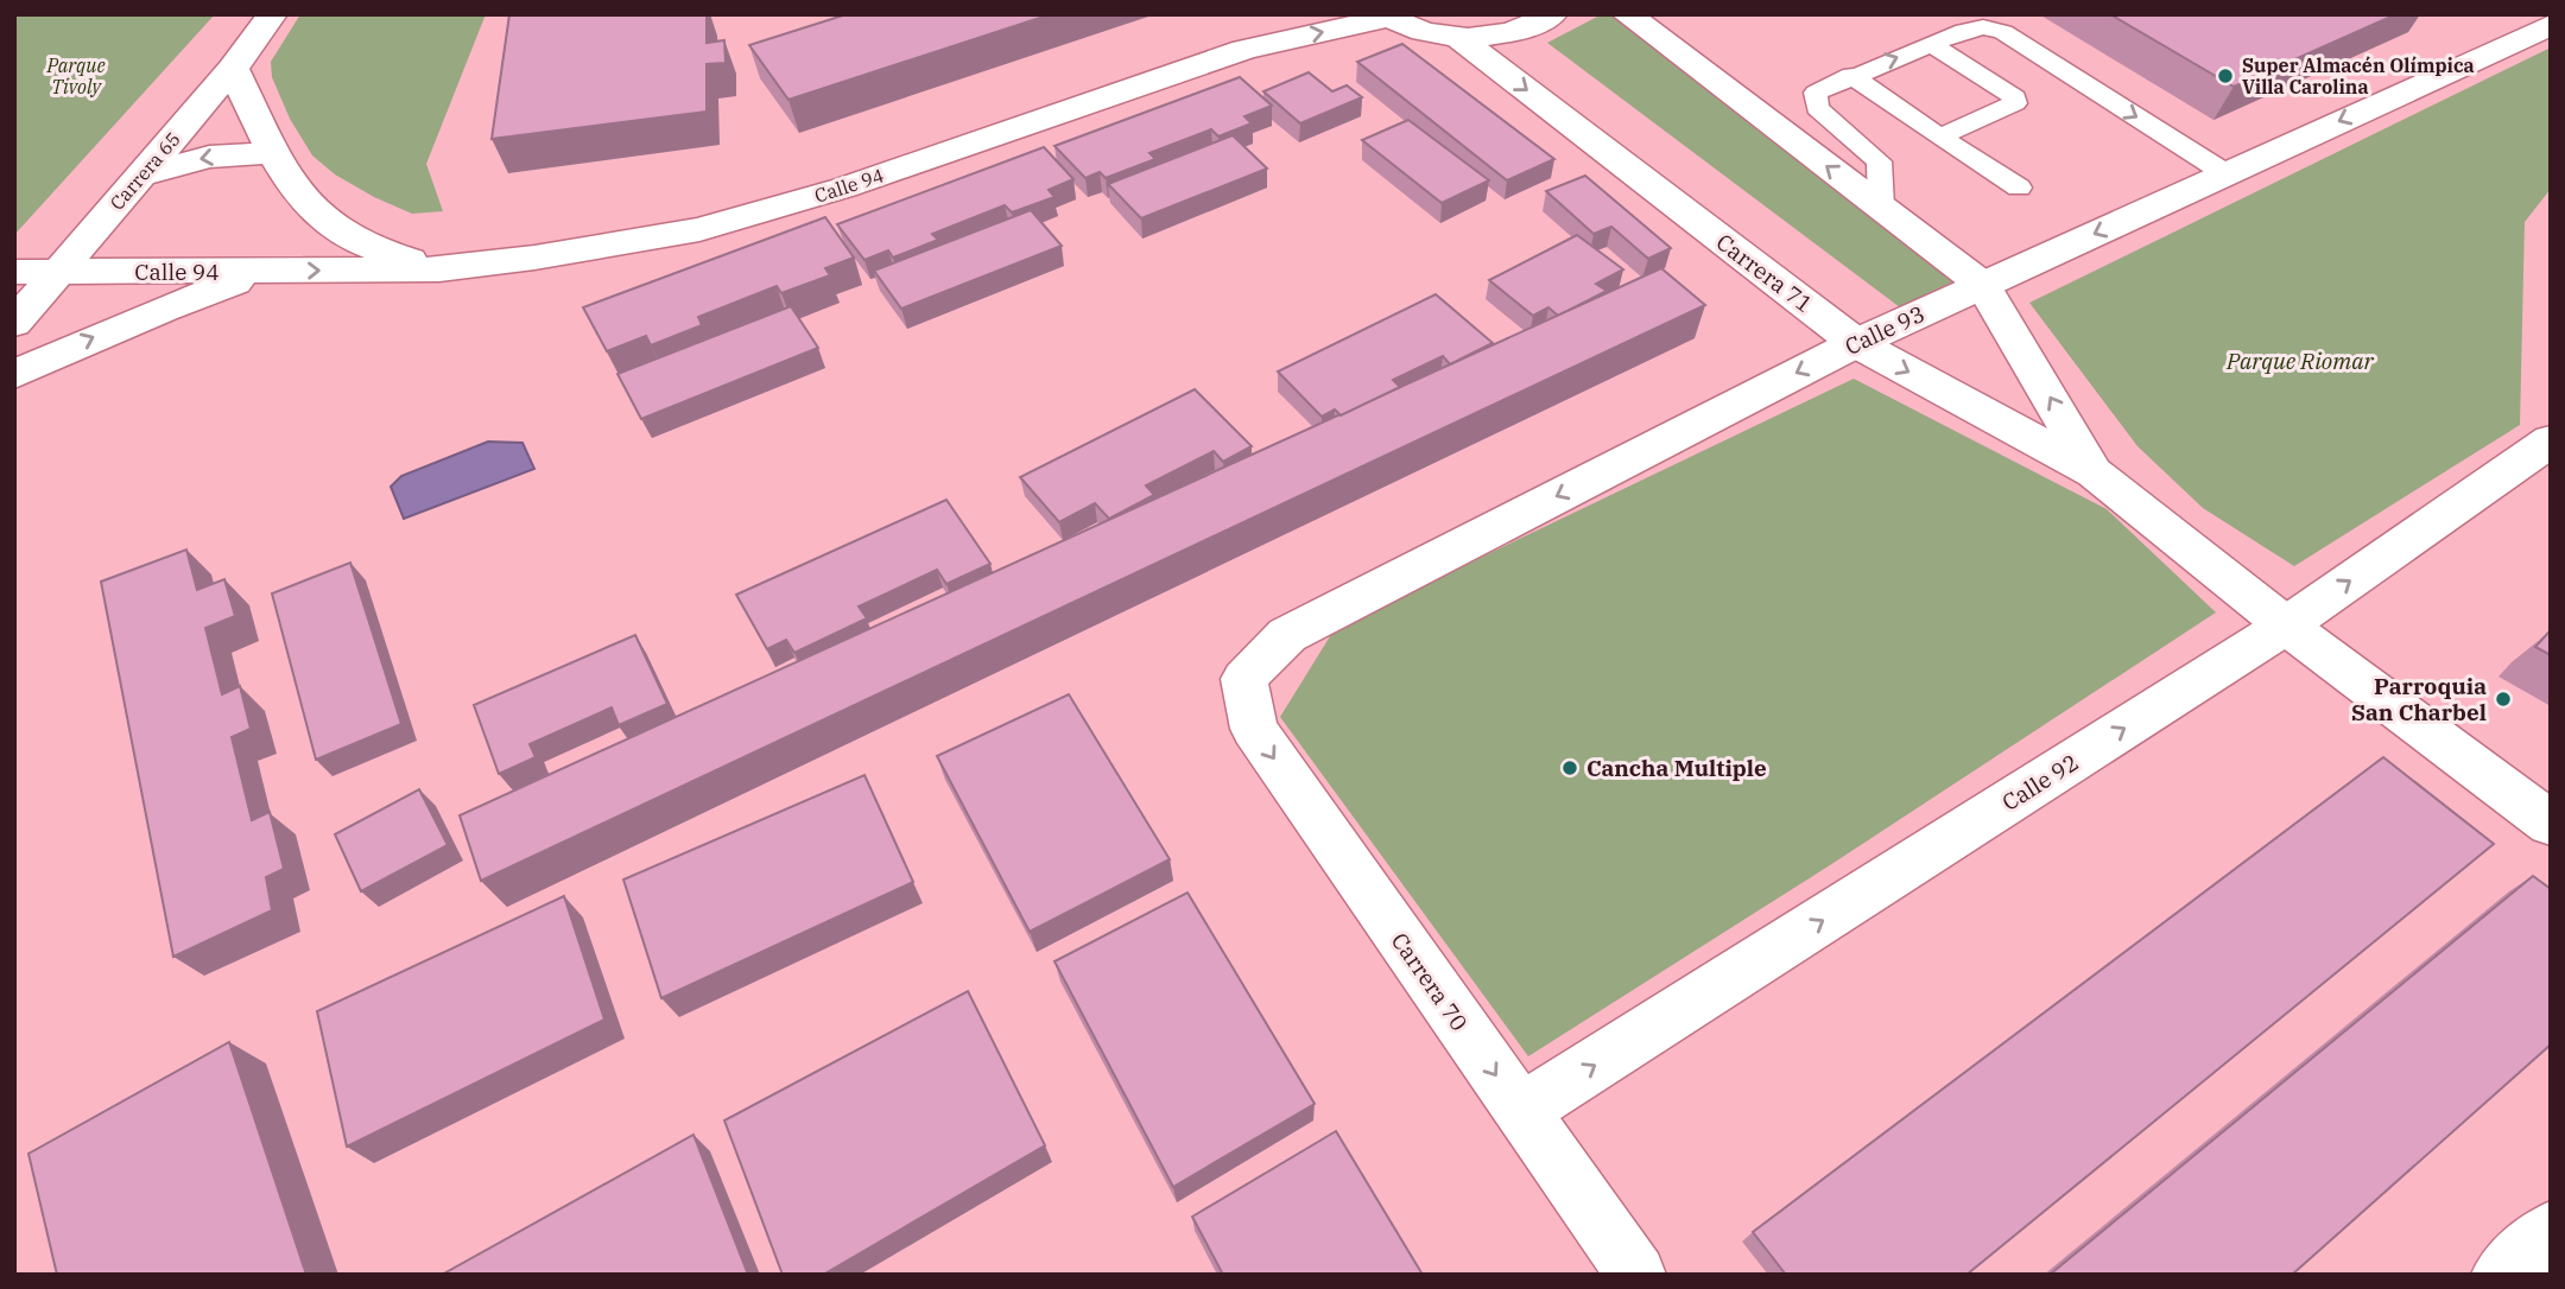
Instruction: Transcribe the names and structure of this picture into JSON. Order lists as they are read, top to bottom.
{
  "streets": {
    "street": [
      "Carrera 65",
      "Calle 94",
      "Carrera 71",
      "Calle 93",
      "Calle 92",
      "Carrera 70"
    ]
  },
  "crossings": [
    ["Carrera 65", "Calle 94"],
    ["Carrera 71", "Calle 93"],
    ["Carrera 71", "Calle 92"],
    ["Calle 93", "Carrera 70"],
    ["Calle 92", "Carrera 70"]
  ],
  "one_way": ["Calle 93", "Calle 92", "Carrera 70"],
  "parks": ["Parque Tivoly", "Parque Riomar"],
  "places": ["Super Almacén Olímpica Villa Carolina", "Parroquia San Charbel", "Cancha Multiple"]
}
